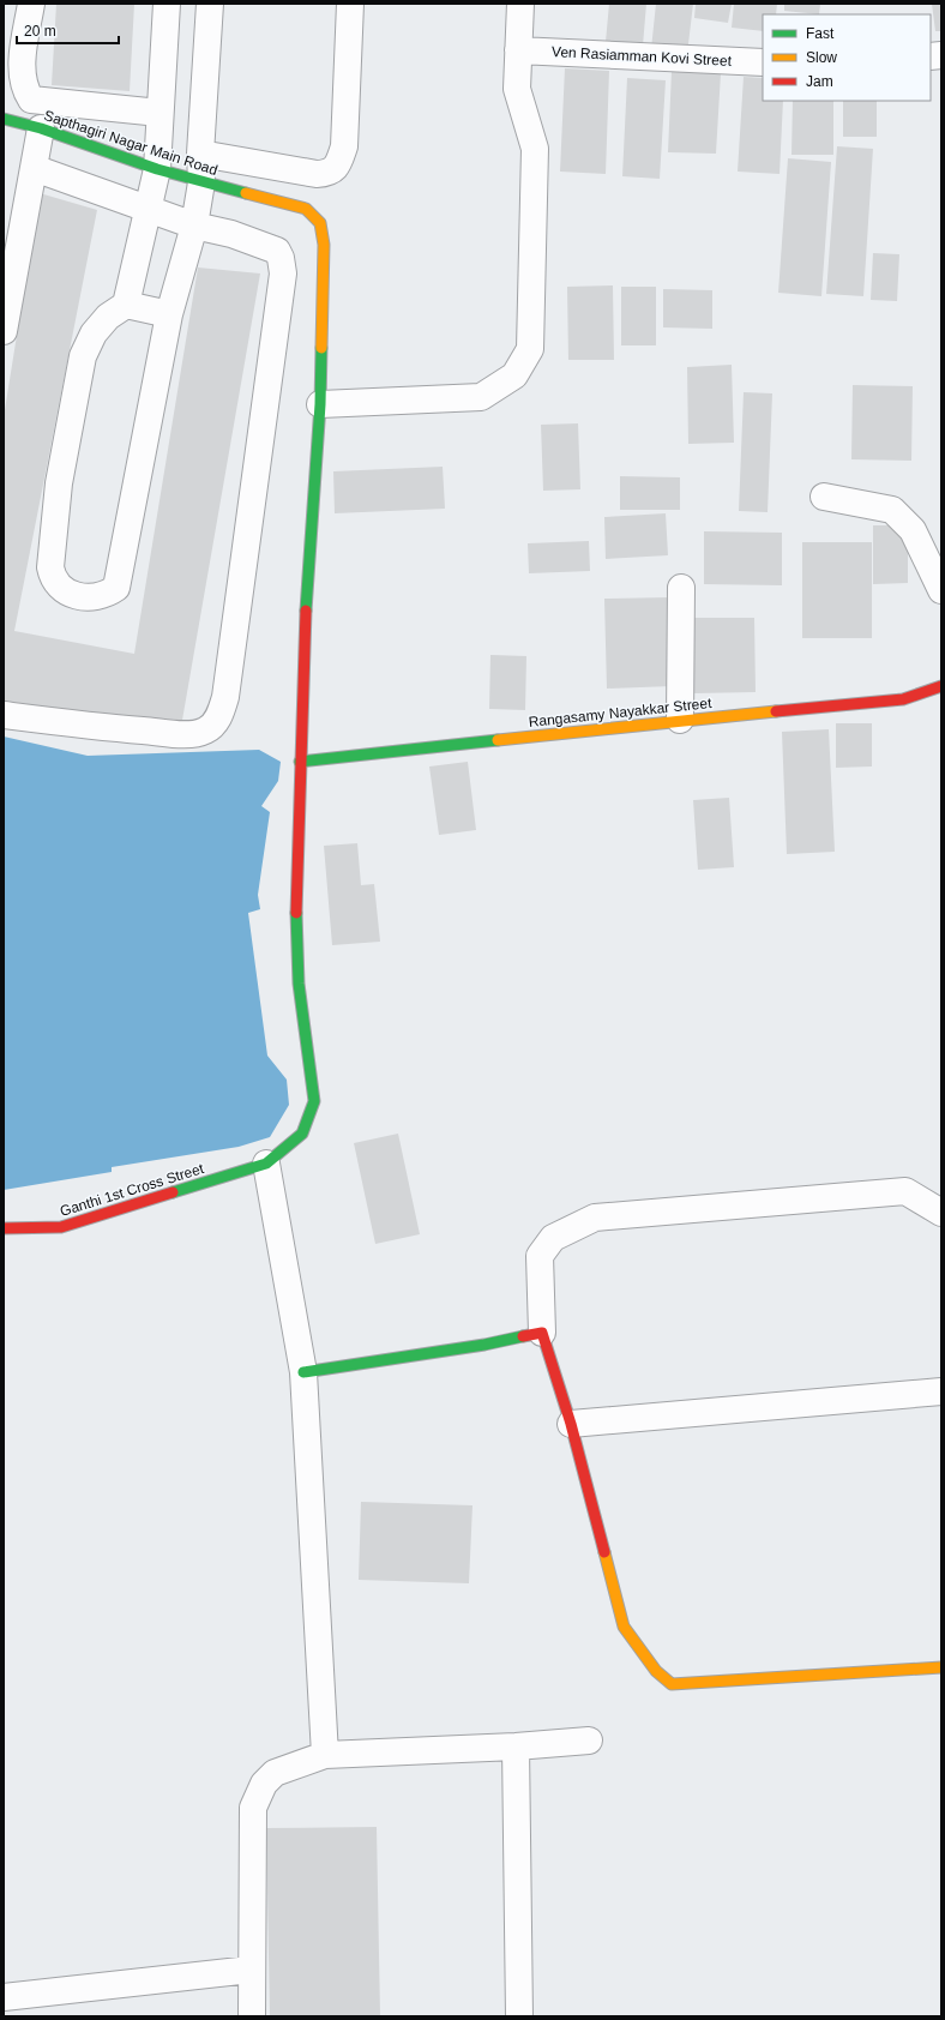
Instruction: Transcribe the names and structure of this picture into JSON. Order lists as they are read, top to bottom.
{
  "streets": {
    "street": [
      "Ven Rasiamman Kovi Street",
      "Sapthagiri Nagar Main Road",
      "Rangasamy Nayakkar Street",
      "Ganthi 1st Cross Street"
    ]
  },
  "crossings": [
    ["Sapthagiri Nagar Main Road", "Rangasamy Nayakkar Street"],
    ["Sapthagiri Nagar Main Road", "Ganthi 1st Cross Street"]
  ],
  "legend": ["Fast", "Slow", "Jam"],
  "scale_bar": "20 m"
}
